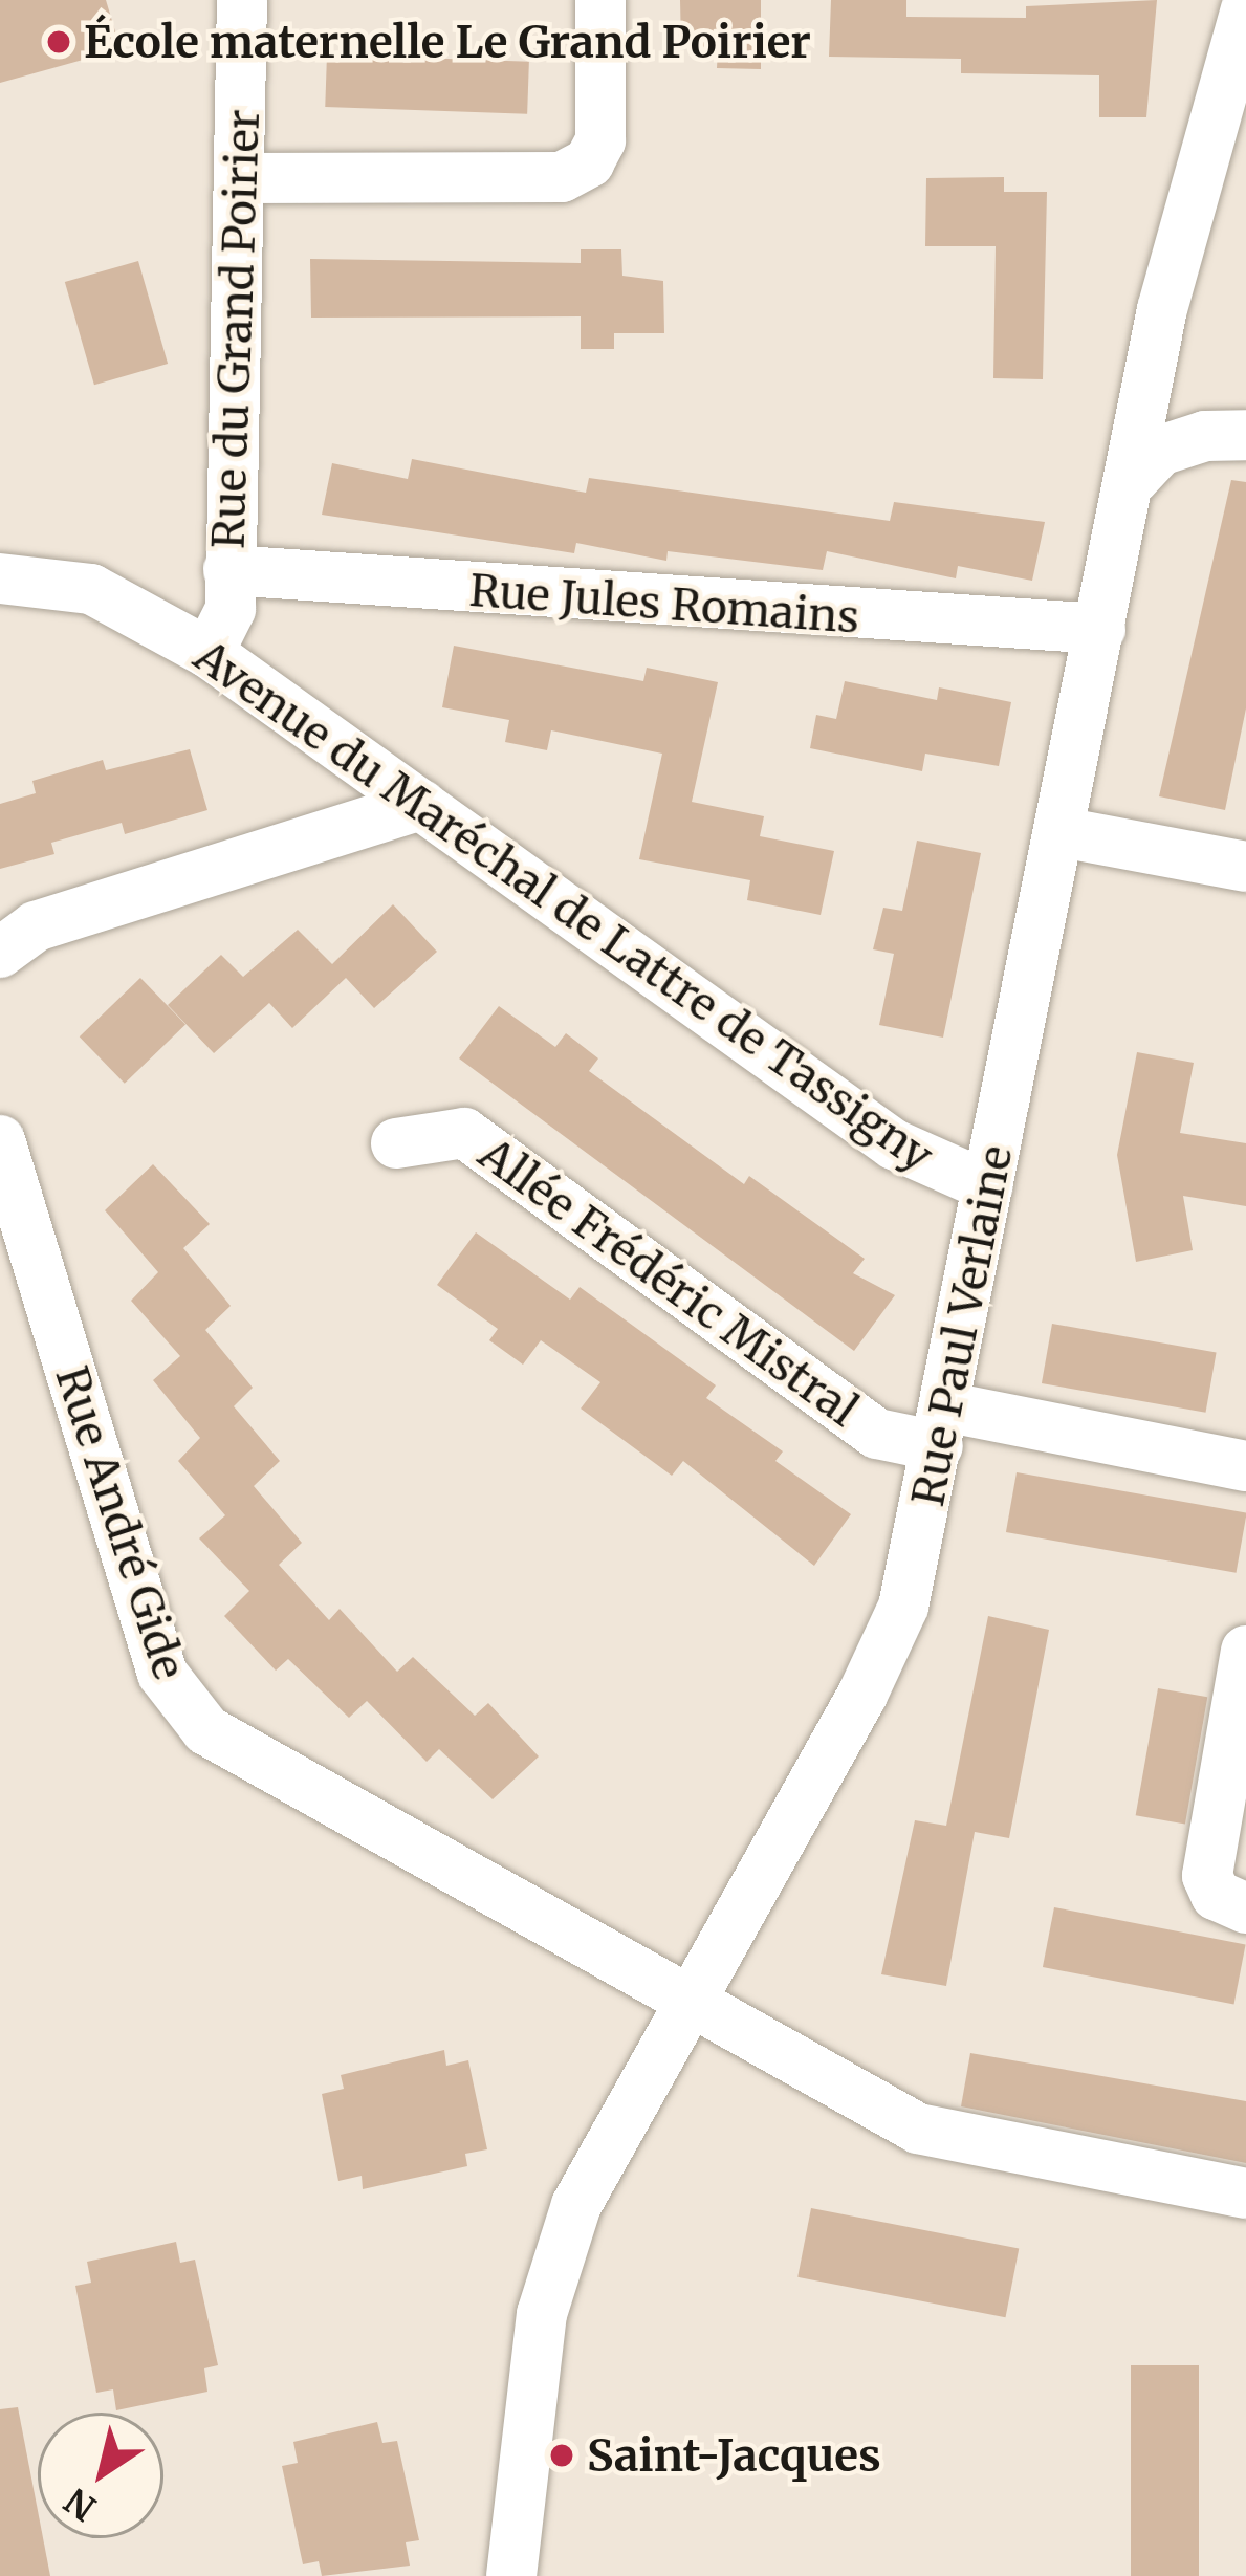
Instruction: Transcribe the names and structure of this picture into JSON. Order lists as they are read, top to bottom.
{
  "streets": {
    "street": [
      "Rue du Grand Poirier",
      "Rue Jules Romains",
      "Avenue du Maréchal de Lattre de Tassigny",
      "Allée Frédéric Mistral",
      "Rue Paul Verlaine",
      "Rue André Gide"
    ]
  },
  "crossings": [
    ["Rue du Grand Poirier", "Rue Jules Romains"],
    ["Rue du Grand Poirier", "Avenue du Maréchal de Lattre de Tassigny"],
    ["Rue Jules Romains", "Rue Paul Verlaine"],
    ["Avenue du Maréchal de Lattre de Tassigny", "Rue Paul Verlaine"],
    ["Allée Frédéric Mistral", "Rue Paul Verlaine"],
    ["Rue Paul Verlaine", "Rue André Gide"]
  ],
  "places": ["École maternelle Le Grand Poirier", "Saint-Jacques"],
  "north": "bottom left"
}
